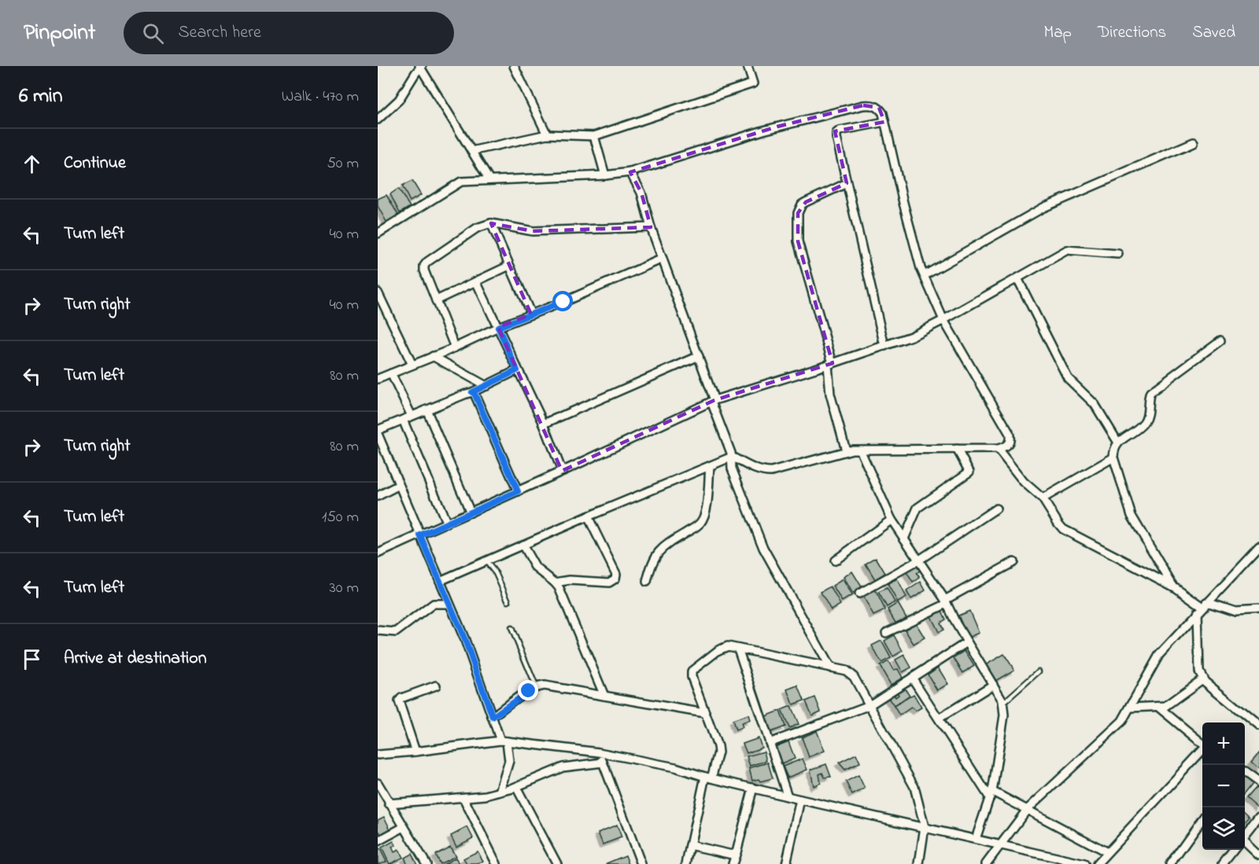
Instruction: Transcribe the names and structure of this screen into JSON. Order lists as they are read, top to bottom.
{
  "page": {
    "header": "Pinpoint",
    "search": "Search here",
    "nav": ["Map", "Directions", "Saved"],
    "heading": ["6 min", "Walk · 470 m"],
    "list": [
      ["Continue", "50 m"],
      ["Turn left", "40 m"],
      ["Turn right", "40 m"],
      ["Turn left", "80 m"],
      ["Turn right", "80 m"],
      ["Turn left", "150 m"],
      ["Turn left", "30 m"],
      "Arrive at destination"
    ],
    "map_buttons": ["+", "−"]
  }
}
